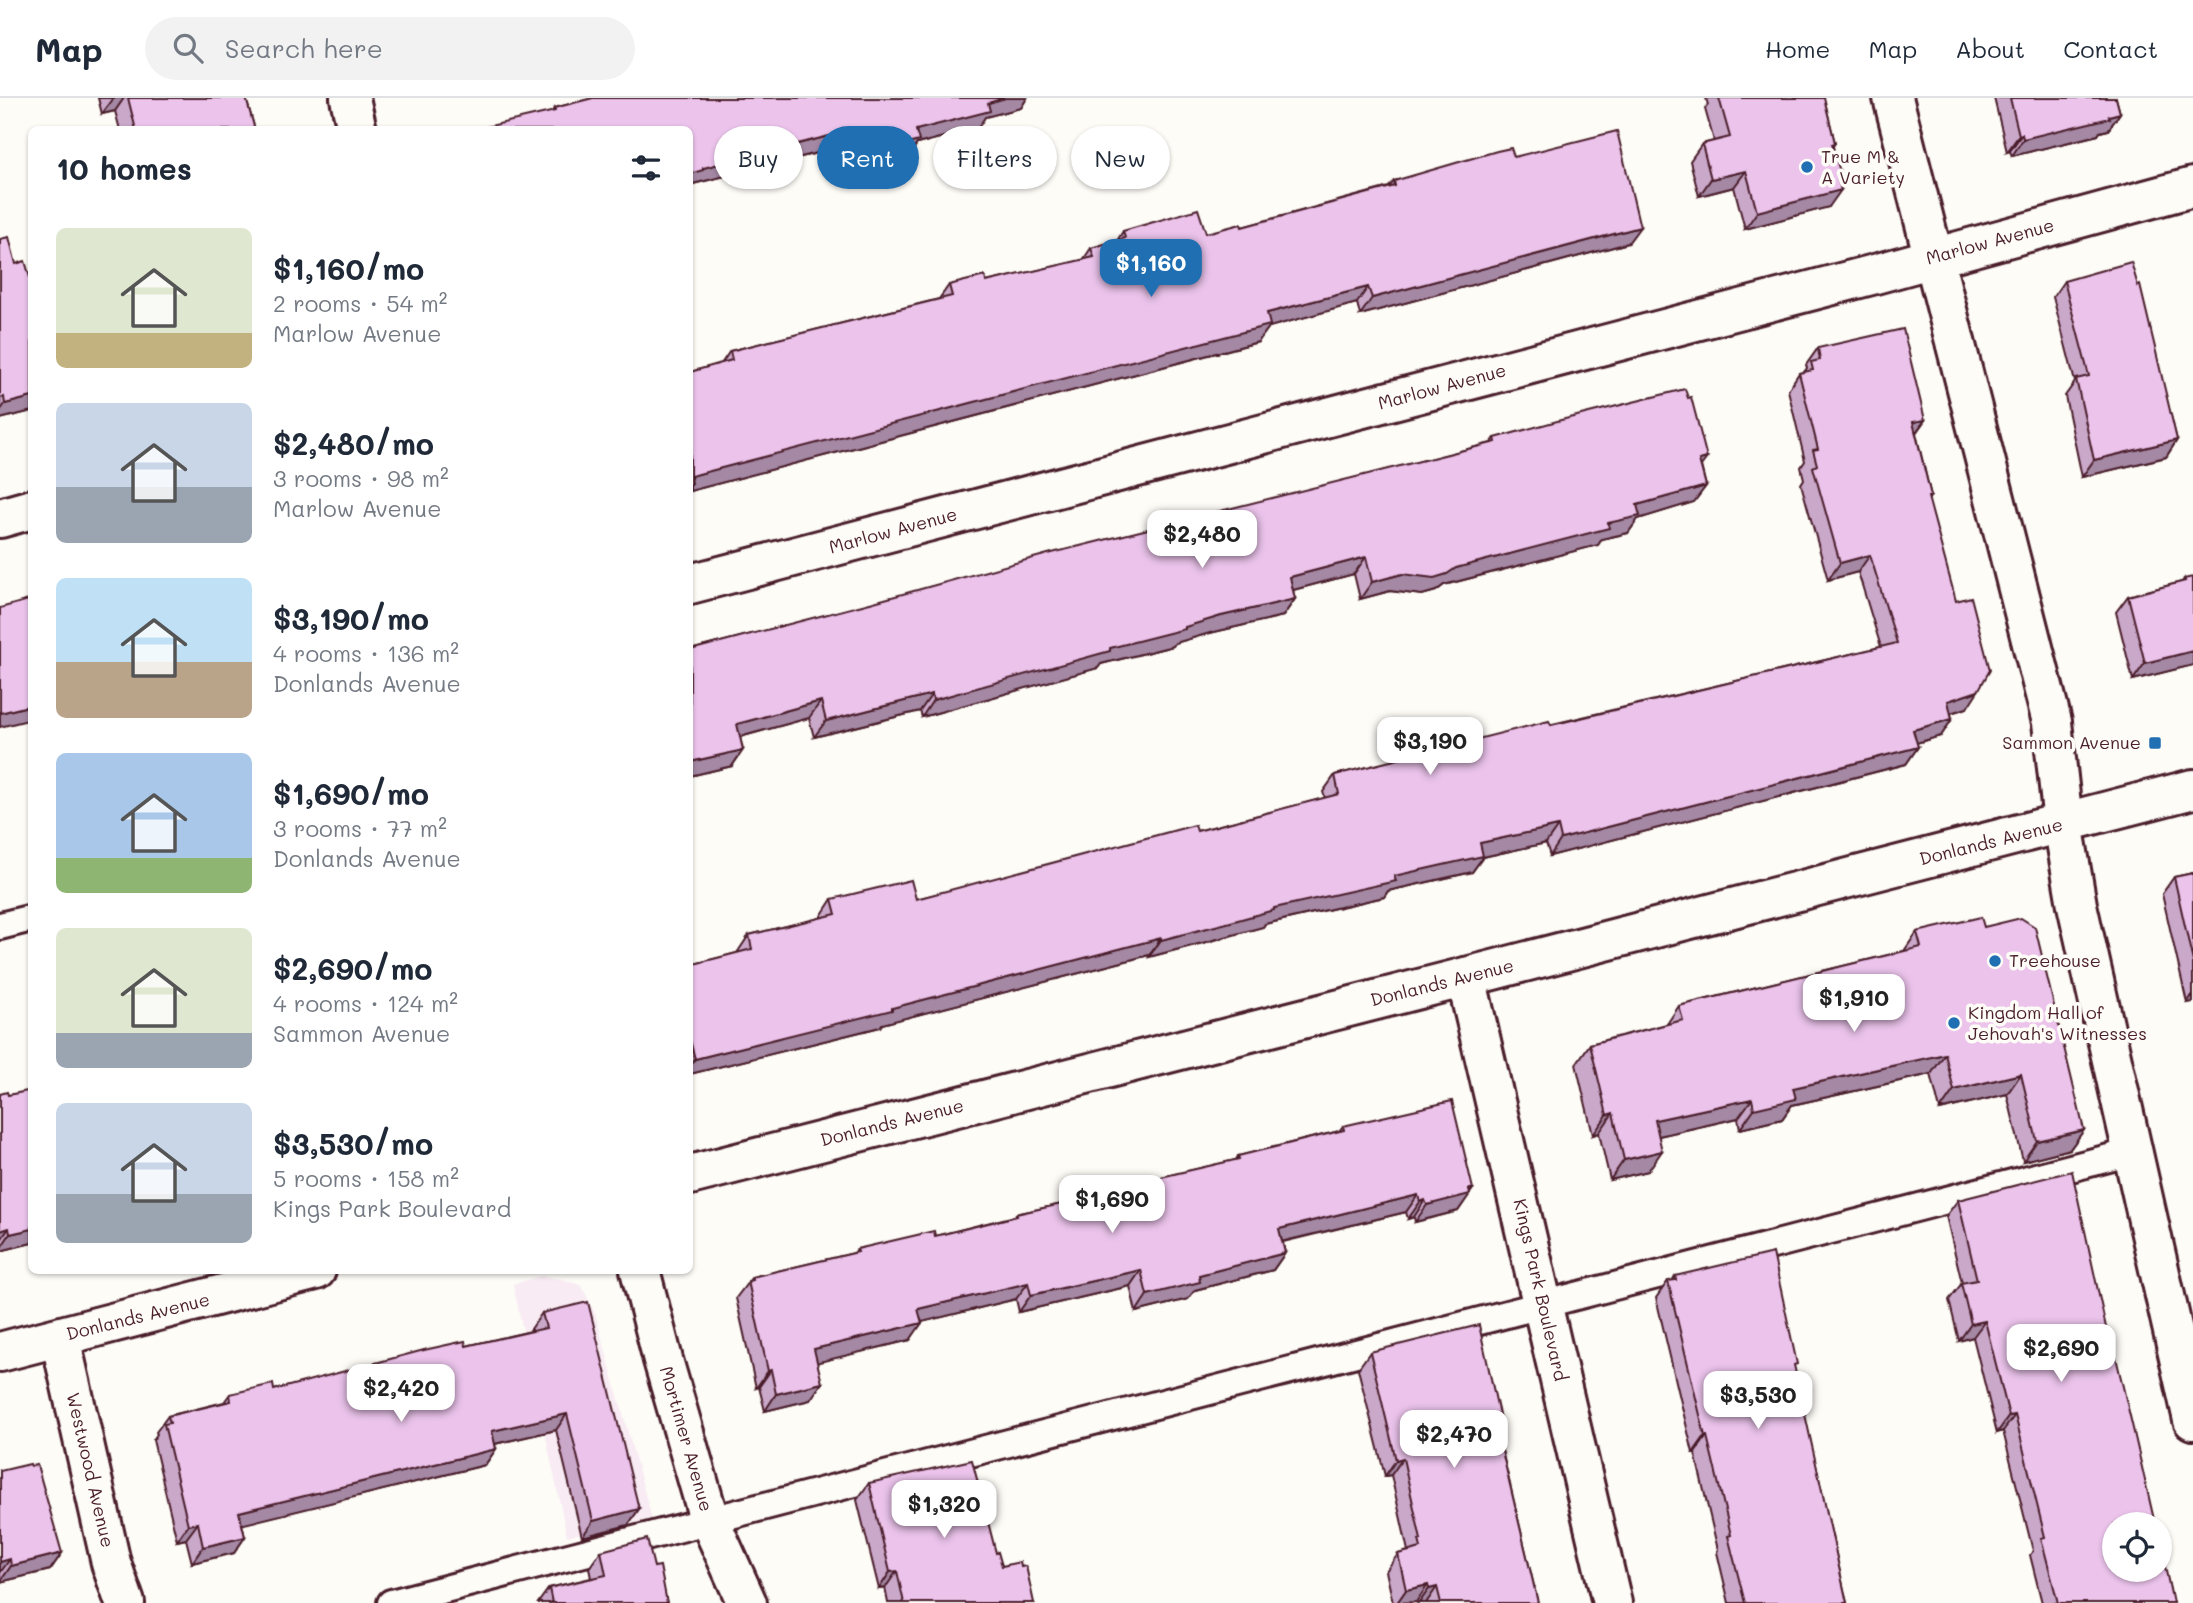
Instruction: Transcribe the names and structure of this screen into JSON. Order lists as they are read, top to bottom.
{
  "streets": {
    "street": [
      "Marlow Avenue",
      "Donlands Avenue",
      "Kings Park Boulevard",
      "Mortimer Avenue",
      "Westwood Avenue"
    ]
  },
  "crossings": [
    ["Donlands Avenue", "Kings Park Boulevard"],
    ["Donlands Avenue", "Westwood Avenue"]
  ],
  "places": {
    "other": ["True M & A Variety", "Treehouse", "Kingdom Hall of Jehovah's Witnesses"],
    "transit": ["Sammon Avenue"]
  },
  "page": {
    "header": "Map",
    "search": "Search here",
    "nav": [
      "Home",
      "Map",
      "About",
      "Contact"
    ],
    "chip": [
      "Buy",
      "Rent",
      "Filters",
      "New"
    ],
    "heading": "10 homes",
    "list": [
      {
        "name": "$1,160/mo",
        "note": "2 rooms · 54 m² · Marlow Avenue"
      },
      {
        "name": "$2,480/mo",
        "note": "3 rooms · 98 m² · Marlow Avenue"
      },
      {
        "name": "$3,190/mo",
        "note": "4 rooms · 136 m² · Donlands Avenue"
      },
      {
        "name": "$1,690/mo",
        "note": "3 rooms · 77 m² · Donlands Avenue"
      },
      {
        "name": "$2,690/mo",
        "note": "4 rooms · 124 m² · Sammon Avenue"
      },
      {
        "name": "$3,530/mo",
        "note": "5 rooms · 158 m² · Kings Park Boulevard"
      }
    ],
    "price": [
      "$1,160",
      "$2,480",
      "$3,190",
      "$1,910",
      "$1,690",
      "$2,690",
      "$2,420",
      "$3,530",
      "$2,470",
      "$1,320"
    ]
  }
}
